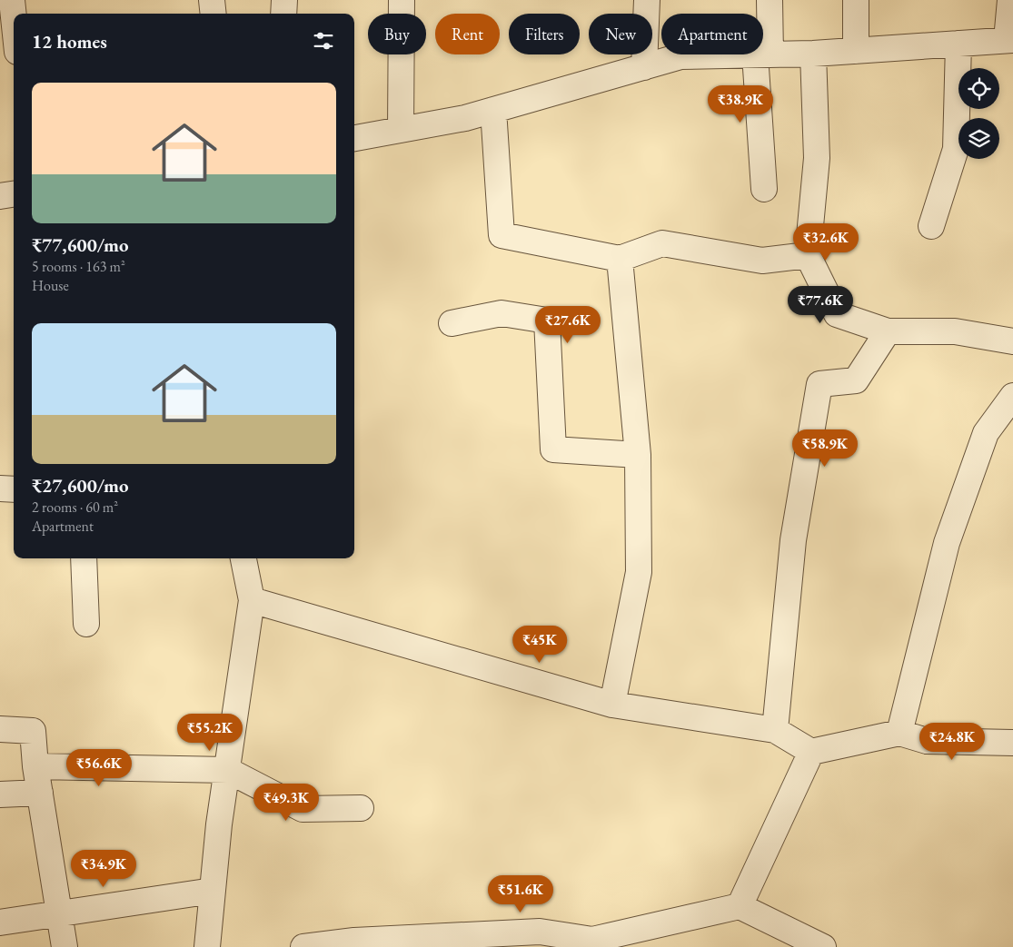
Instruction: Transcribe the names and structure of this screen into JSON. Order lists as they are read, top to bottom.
{
  "page": {
    "chip": [
      "Buy",
      "Rent",
      "Filters",
      "New",
      "Apartment"
    ],
    "heading": "12 homes",
    "list": [
      {
        "name": "₹77,600/mo",
        "note": "5 rooms · 163 m² · House"
      },
      {
        "name": "₹27,600/mo",
        "note": "2 rooms · 60 m² · Apartment"
      }
    ],
    "price": [
      "₹38.9K",
      "₹32.6K",
      "₹77.6K",
      "₹27.6K",
      "₹58.9K",
      "₹45K",
      "₹55.2K",
      "₹24.8K",
      "₹56.6K",
      "₹49.3K",
      "₹34.9K",
      "₹51.6K"
    ]
  }
}
